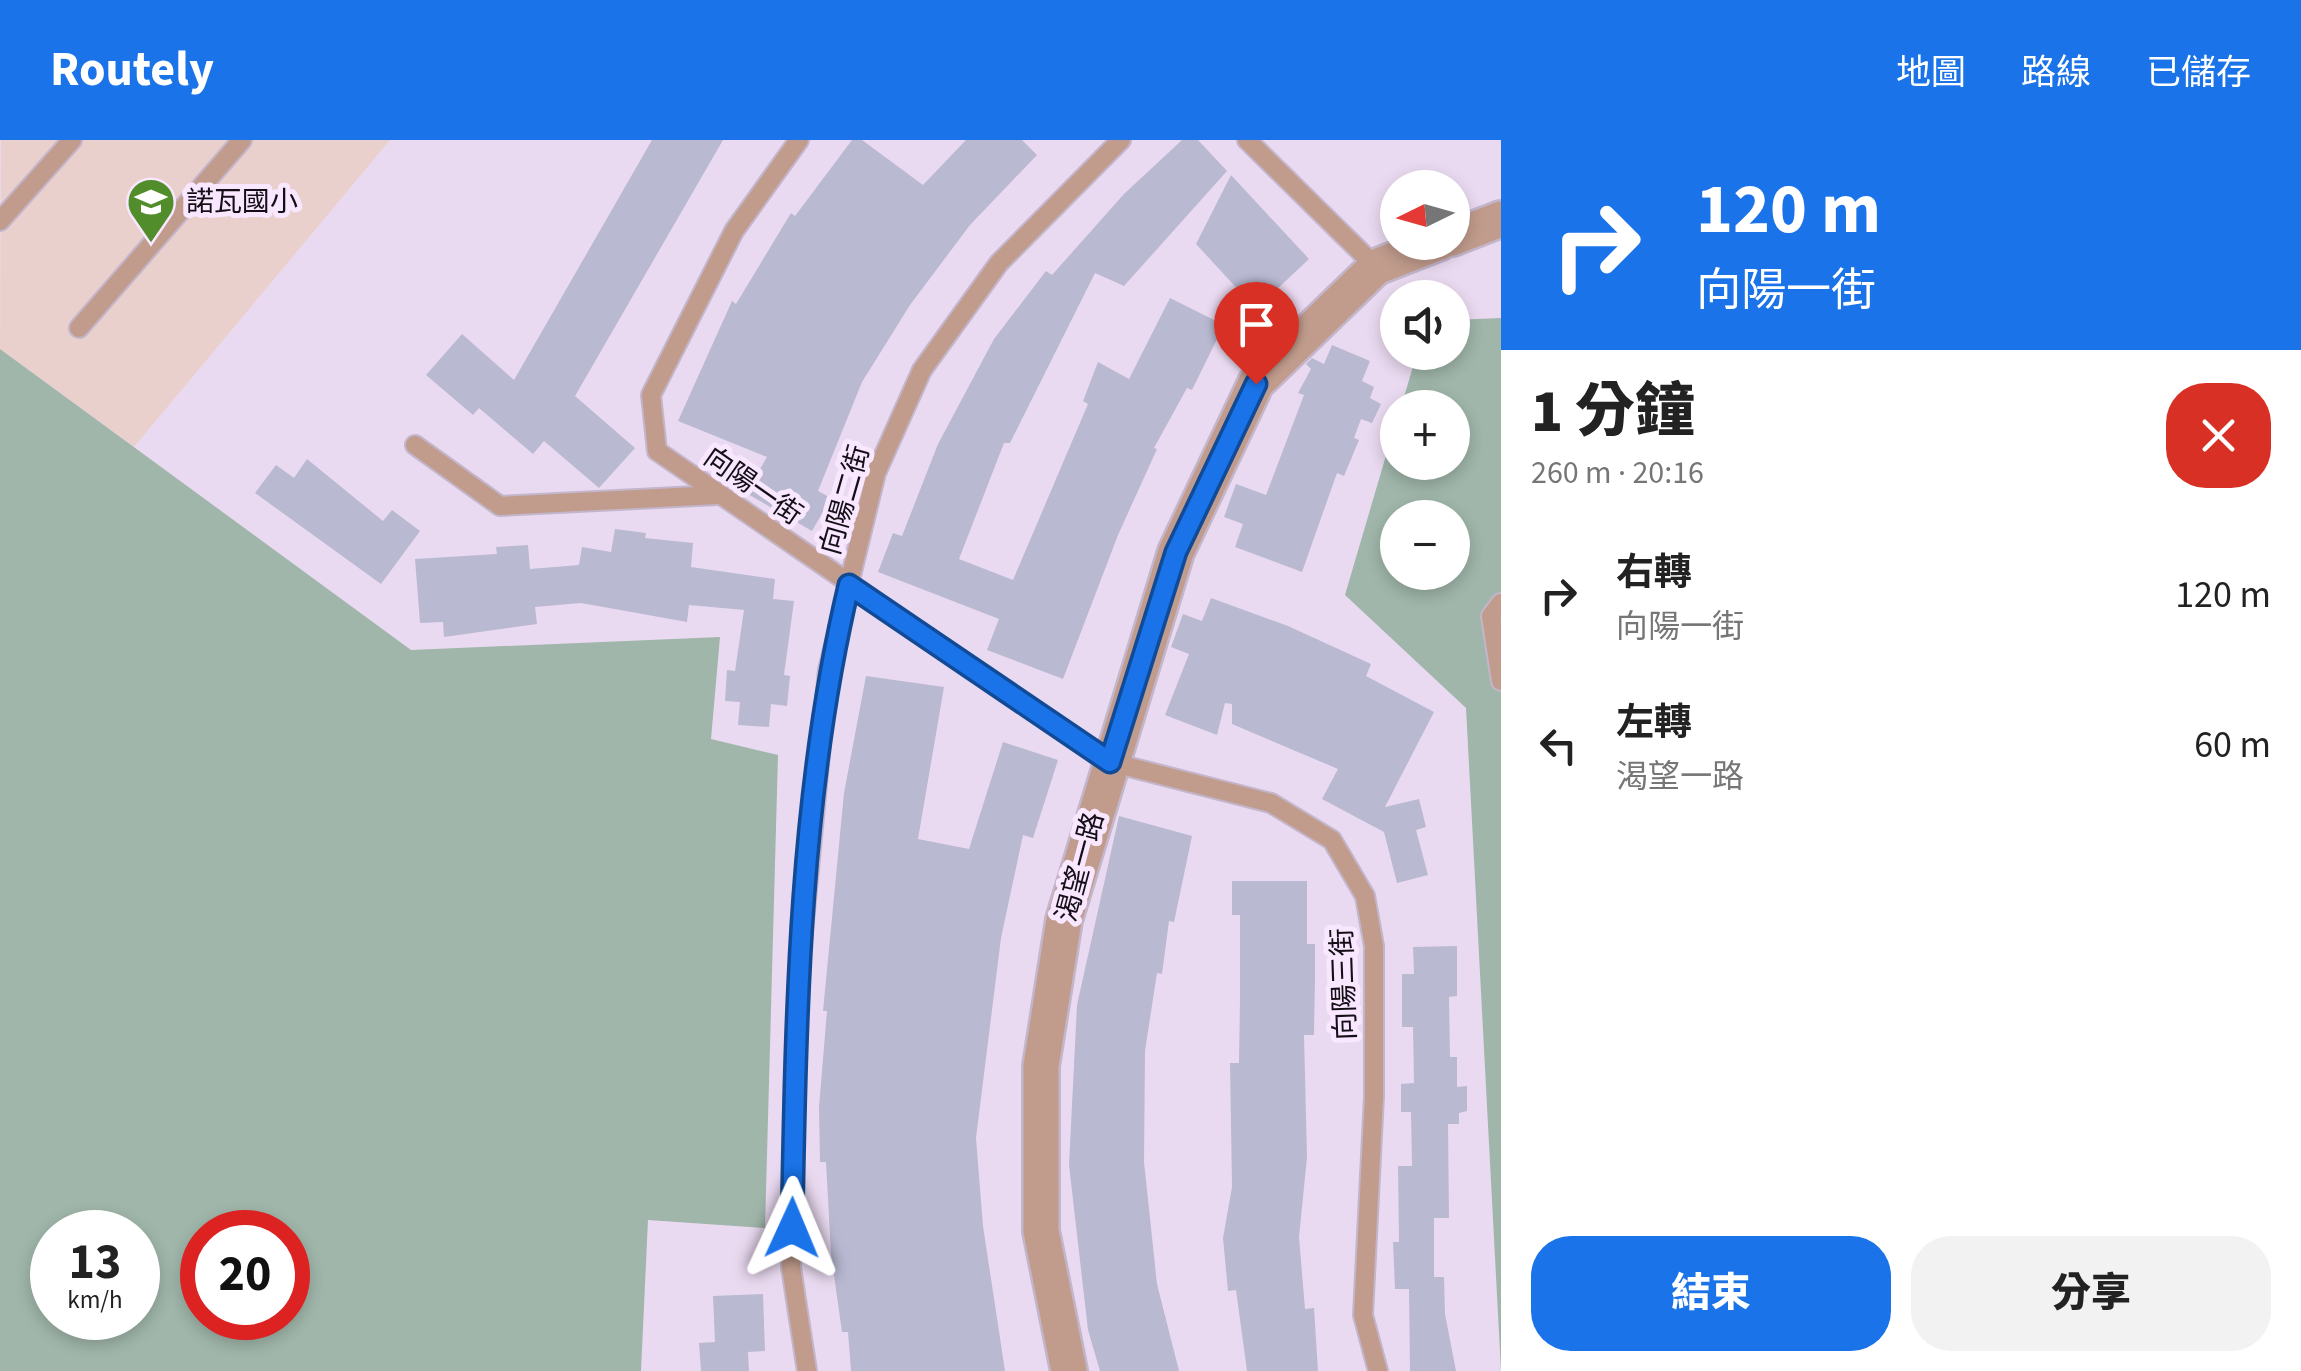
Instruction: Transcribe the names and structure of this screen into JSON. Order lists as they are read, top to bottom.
{
  "streets": {
    "street": ["渴望一路"],
    "lane": ["向陽一街", "向陽二街", "向陽三街"]
  },
  "crossings": [
    ["向陽一街", "向陽二街"],
    ["向陽一街", "渴望一路"],
    ["向陽一街", "向陽三街"],
    ["渴望一路", "向陽三街"]
  ],
  "places": {
    "school or university": ["諾瓦國小"]
  },
  "north": "left",
  "page": {
    "header": "Routely",
    "nav": ["地圖", "路線", "已儲存"],
    "turn": ["120 m", "向陽一街"],
    "map_buttons": ["+", "−"],
    "heading": ["1 分鐘", "260 m · 20:16"],
    "list": [
      {
        "name": "右轉",
        "note": "向陽一街",
        "value": "120 m"
      },
      {
        "name": "左轉",
        "note": "渴望一路",
        "value": "60 m"
      }
    ],
    "speed": "13 km/h",
    "limit": "20",
    "buttons": ["結束", "分享"]
  }
}
